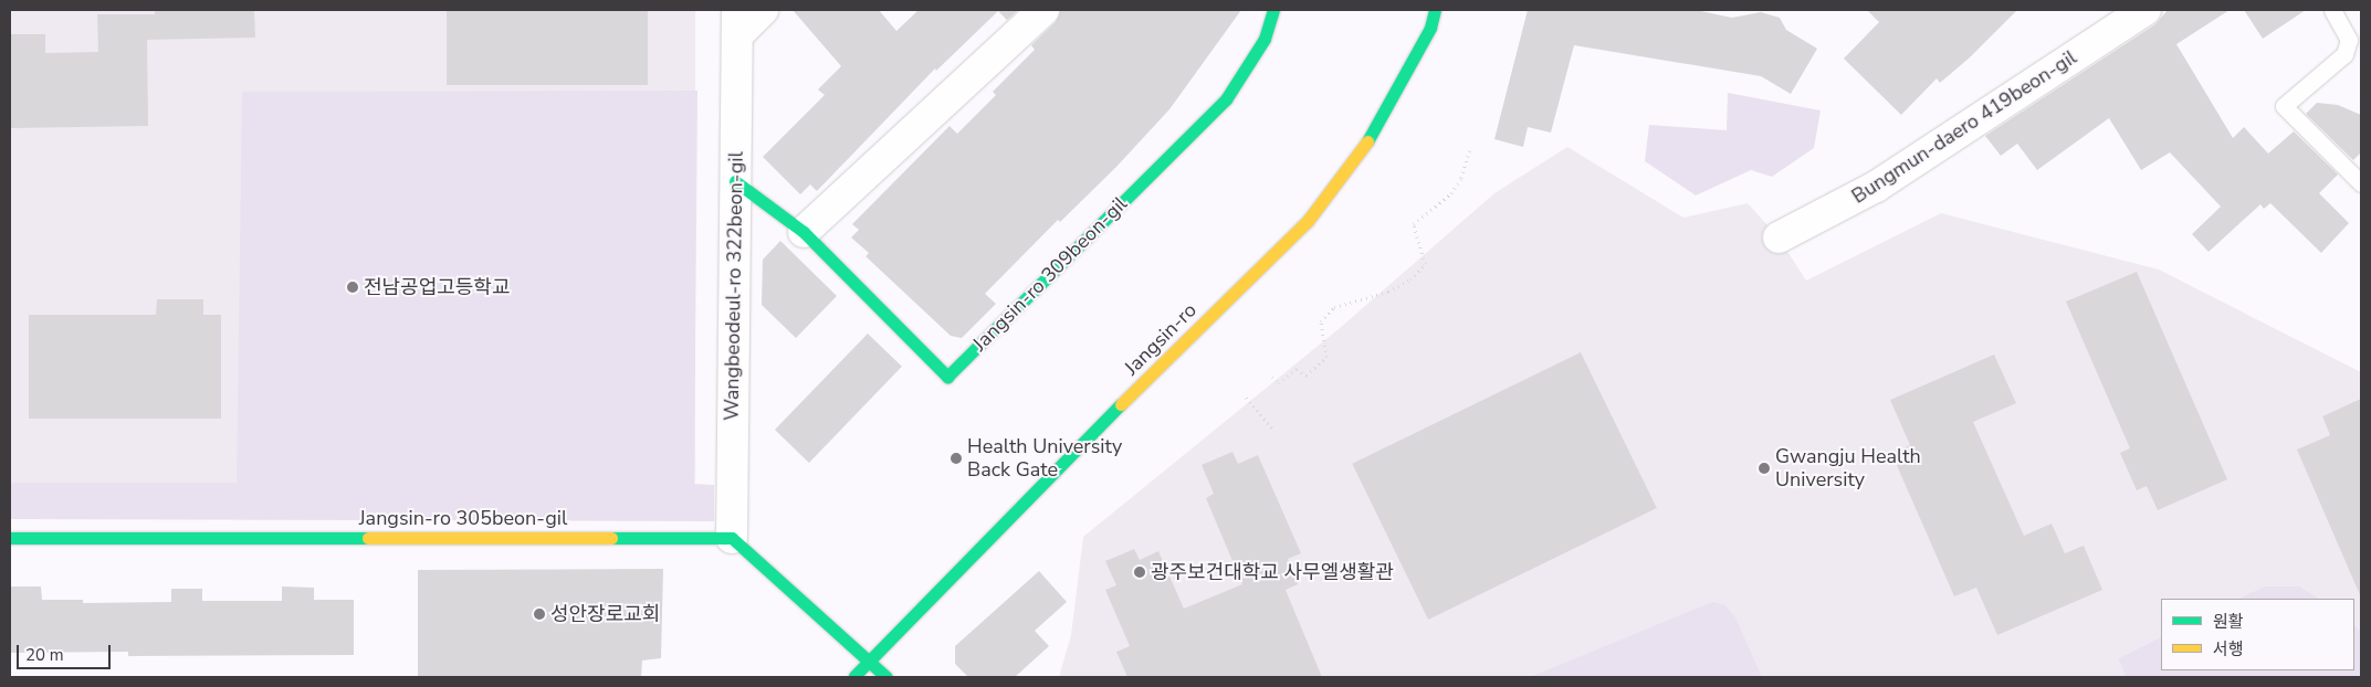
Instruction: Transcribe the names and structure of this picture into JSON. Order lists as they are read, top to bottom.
{
  "streets": {
    "street": [
      "Bungmun-daero 419beon-gil",
      "Jangsin-ro 309beon-gil",
      "Wangbeodeul-ro 322beon-gil",
      "Jangsin-ro",
      "Jangsin-ro 305beon-gil"
    ]
  },
  "crossings": [
    ["Jangsin-ro 309beon-gil", "Wangbeodeul-ro 322beon-gil"],
    ["Wangbeodeul-ro 322beon-gil", "Jangsin-ro 305beon-gil"]
  ],
  "places": [
    "전남공업고등학교",
    "Health University Back Gate",
    "Gwangju Health University",
    "광주보건대학교 사무엘생활관",
    "성안장로교회"
  ],
  "legend": ["원활", "서행"],
  "scale_bar": "20 m"
}
